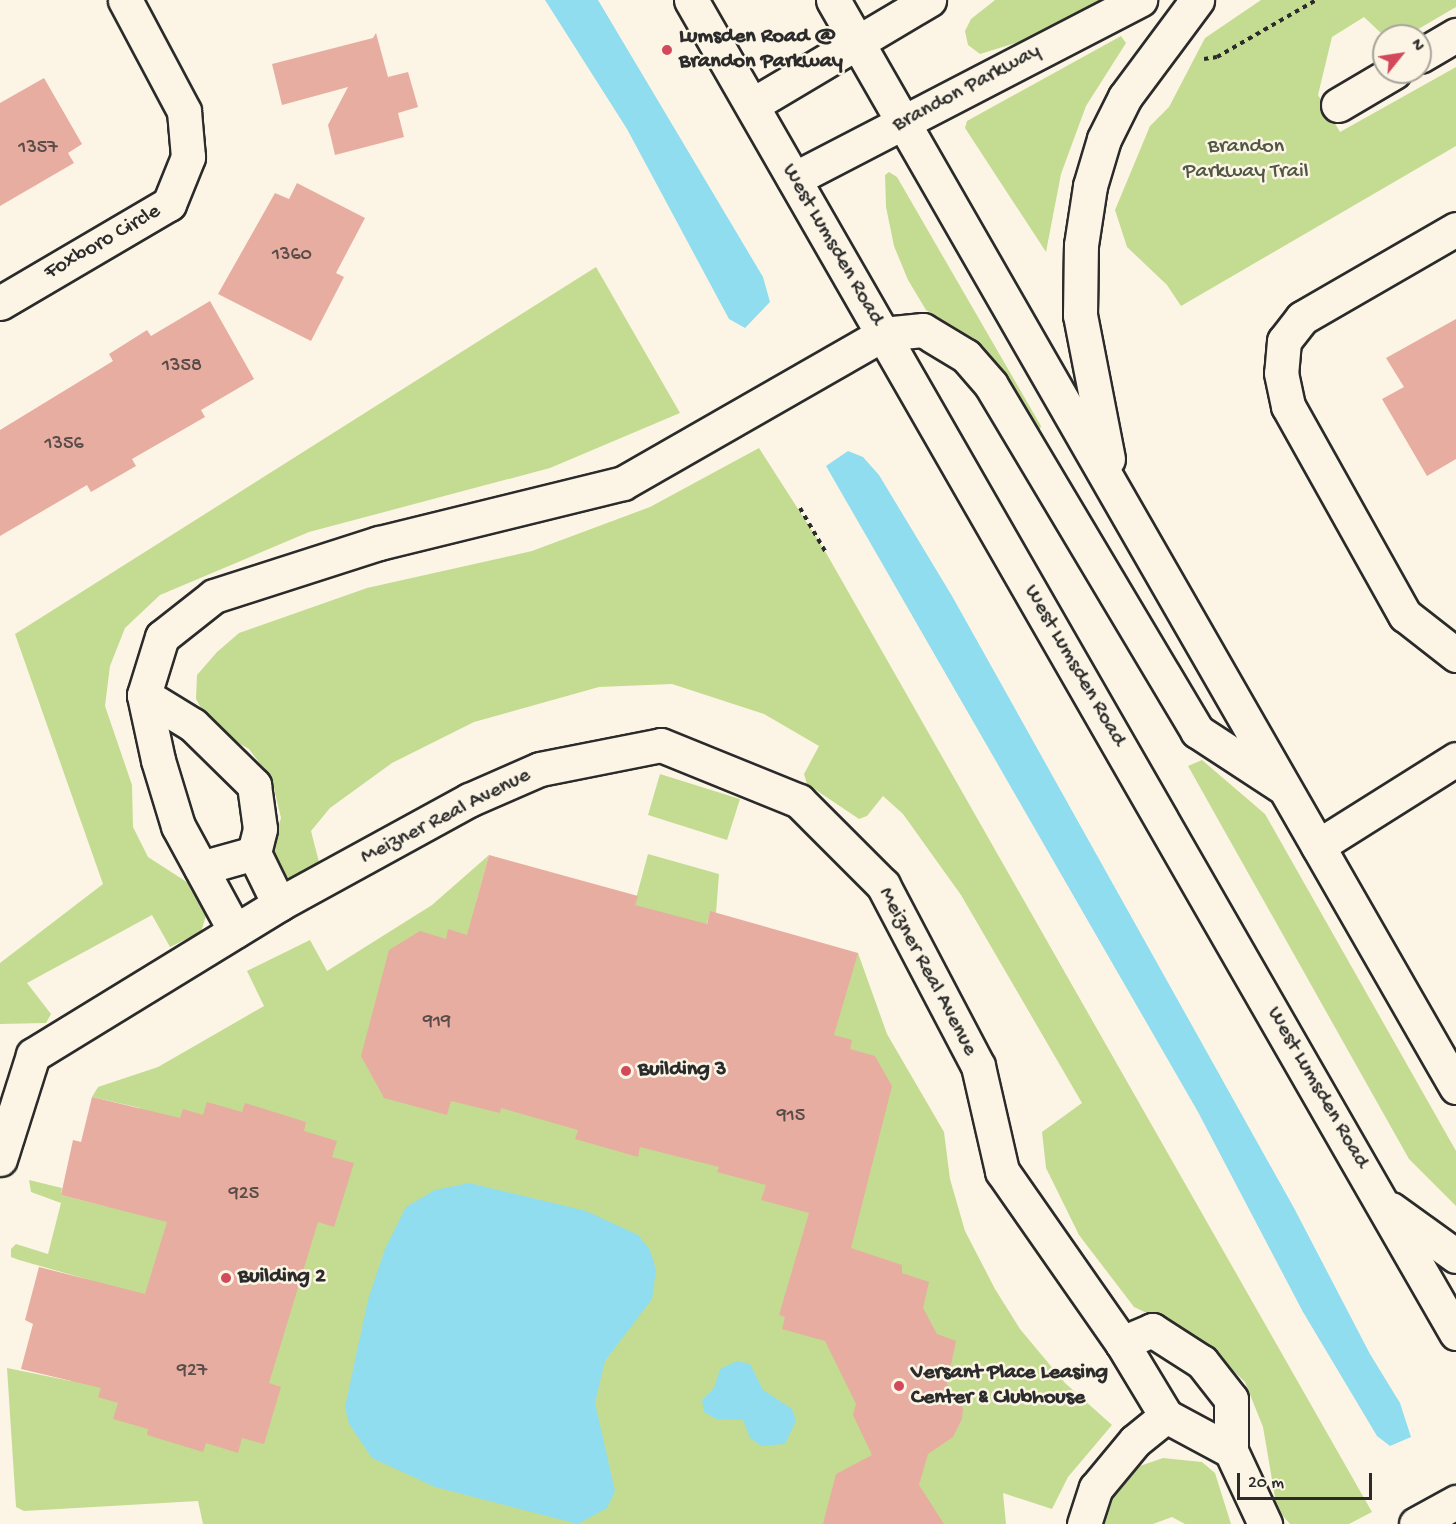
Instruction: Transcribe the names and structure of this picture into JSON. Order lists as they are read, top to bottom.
{
  "streets": {
    "main road": [
      "Brandon Parkway",
      "Foxboro Circle",
      "West Lumsden Road",
      "Meizner Real Avenue"
    ]
  },
  "crossings": [
    ["Brandon Parkway", "West Lumsden Road"]
  ],
  "parks": ["Brandon Parkway Trail"],
  "places": [
    "Lumsden Road @ Brandon Parkway",
    "Building 3",
    "Building 2",
    "Versant Place Leasing Center & Clubhouse"
  ],
  "house_numbers": [
    "1357",
    "1360",
    "1358",
    "1356",
    "919",
    "915",
    "925",
    "927"
  ],
  "scale_bar": "20 m",
  "north": "top right"
}
